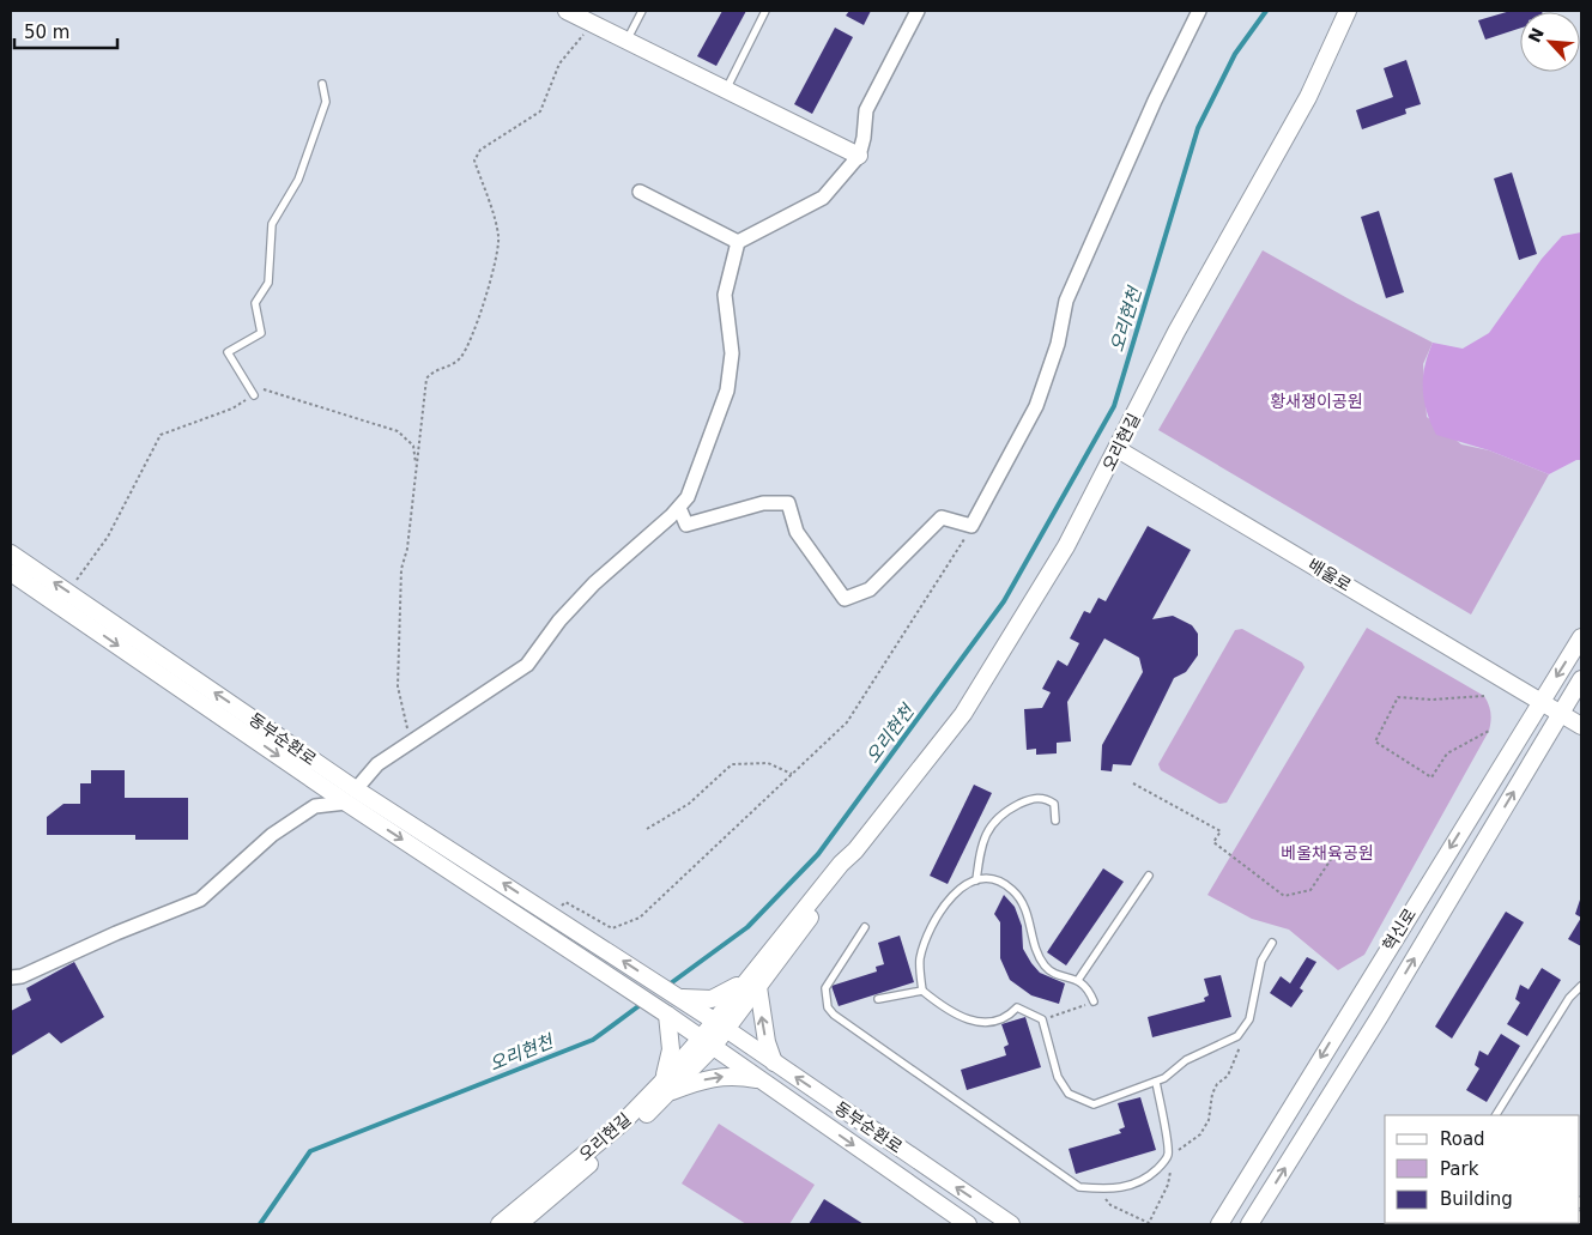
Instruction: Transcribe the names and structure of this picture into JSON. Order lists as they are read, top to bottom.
{
  "streets": {
    "street": [
      "오리현길",
      "배울로",
      "동부순환로",
      "혁신로"
    ]
  },
  "crossings": [
    ["오리현길", "배울로"],
    ["오리현길", "동부순환로"],
    ["배울로", "혁신로"]
  ],
  "water": ["오리현천"],
  "parks": ["황새쟁이공원", "베울채육공원"],
  "legend": ["Road", "Park", "Building"],
  "scale_bar": "50 m",
  "north": "top left"
}
